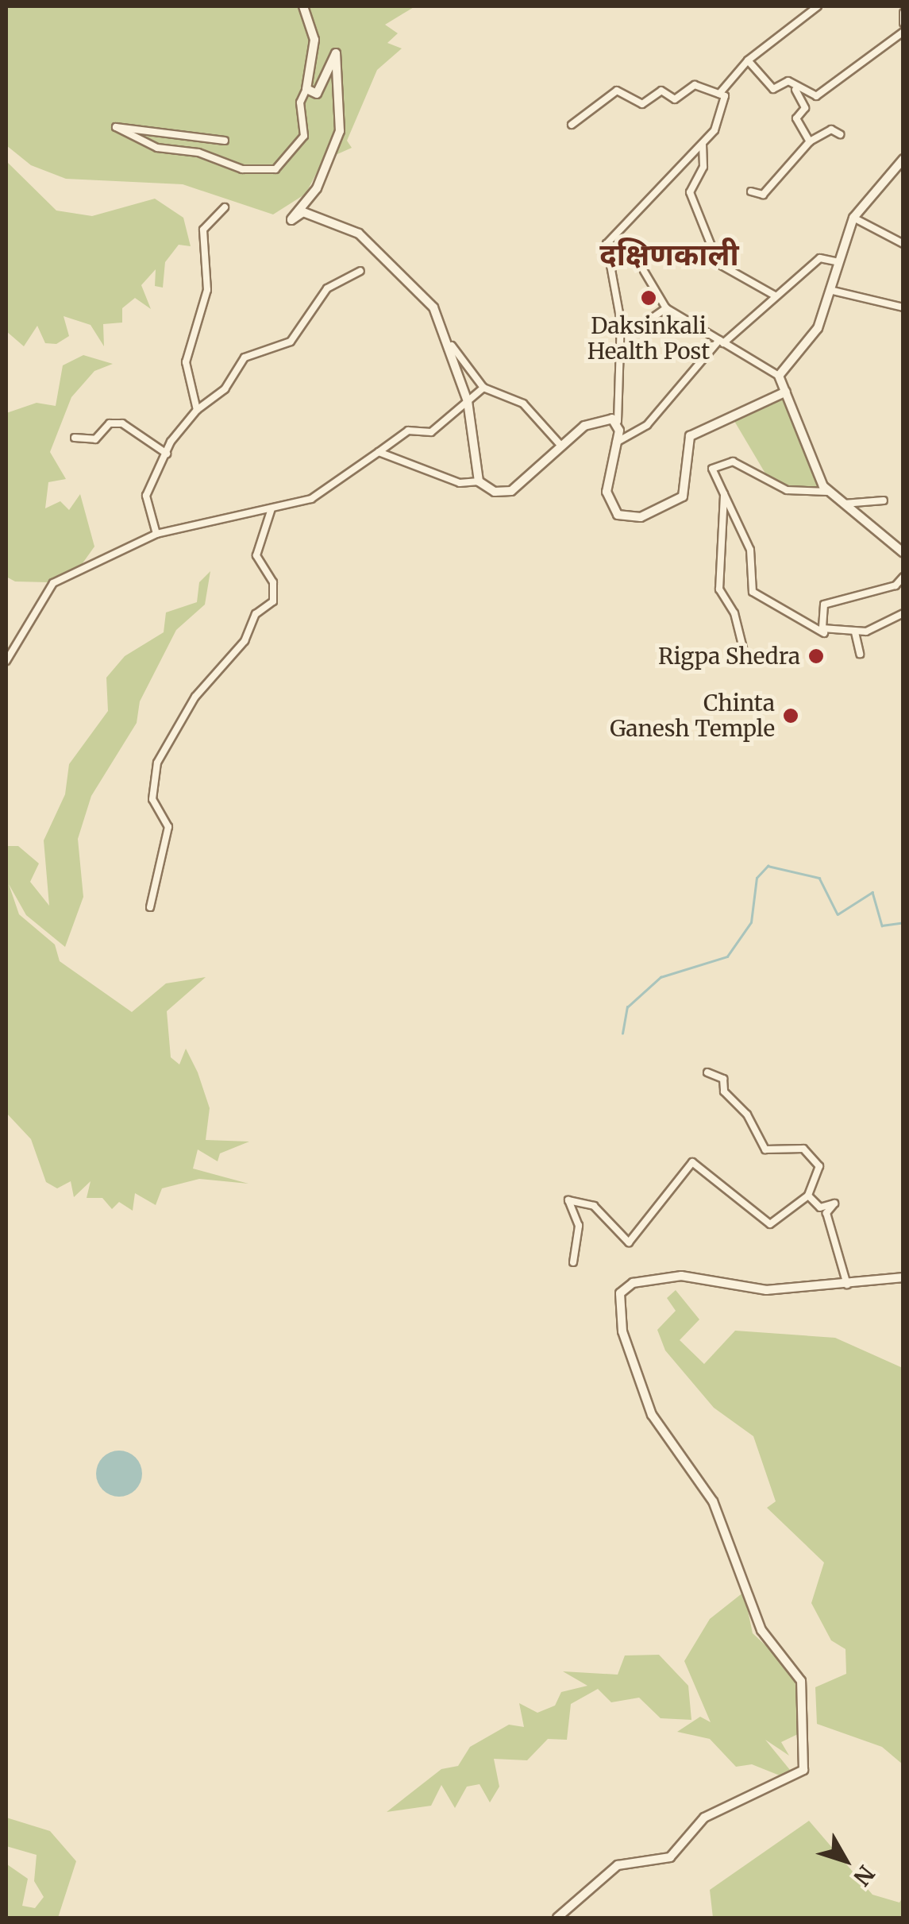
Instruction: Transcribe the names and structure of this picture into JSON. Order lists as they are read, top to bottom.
{
  "districts": ["दक्षि‍णकाली"],
  "places": ["Daksinkali Health Post", "Rigpa Shedra", "Chinta Ganesh Temple"],
  "north": "bottom right"
}
